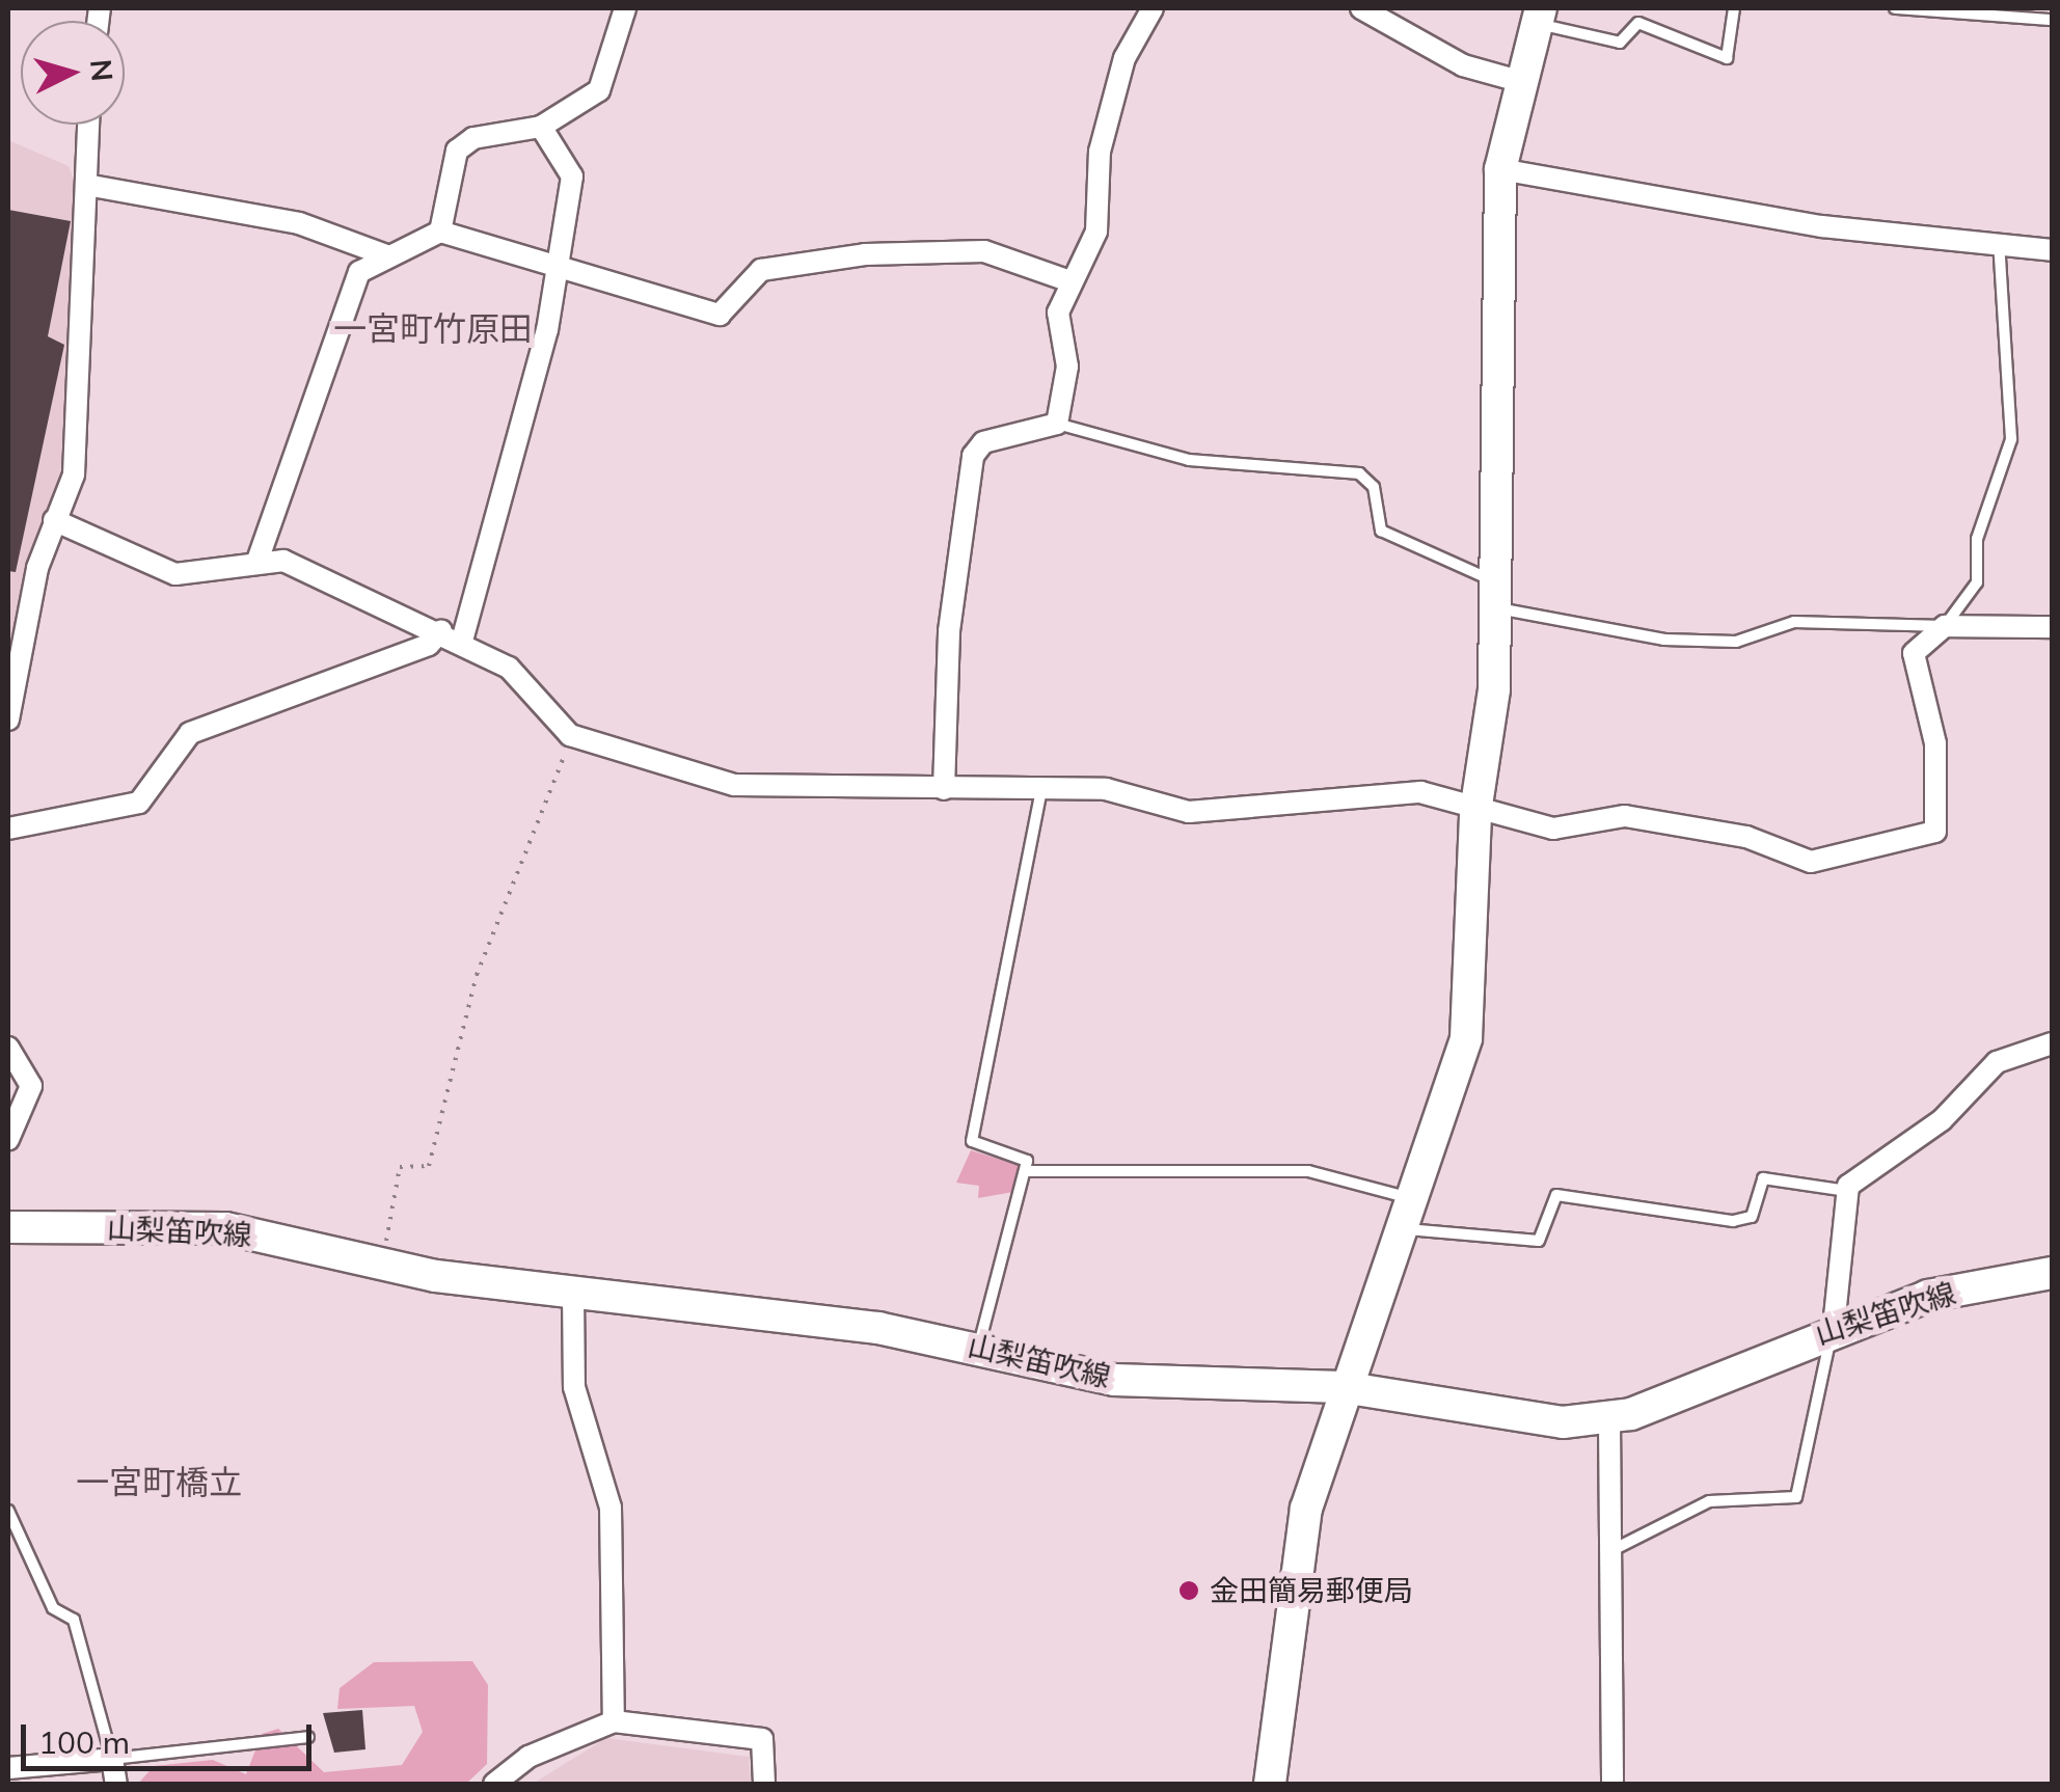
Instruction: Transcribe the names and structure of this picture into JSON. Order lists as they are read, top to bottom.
{
  "streets": {
    "main road": ["山梨笛吹線"]
  },
  "districts": ["一宮町竹原田", "一宮町橋立"],
  "places": ["金田簡易郵便局"],
  "scale_bar": "100 m",
  "north": "right"
}
